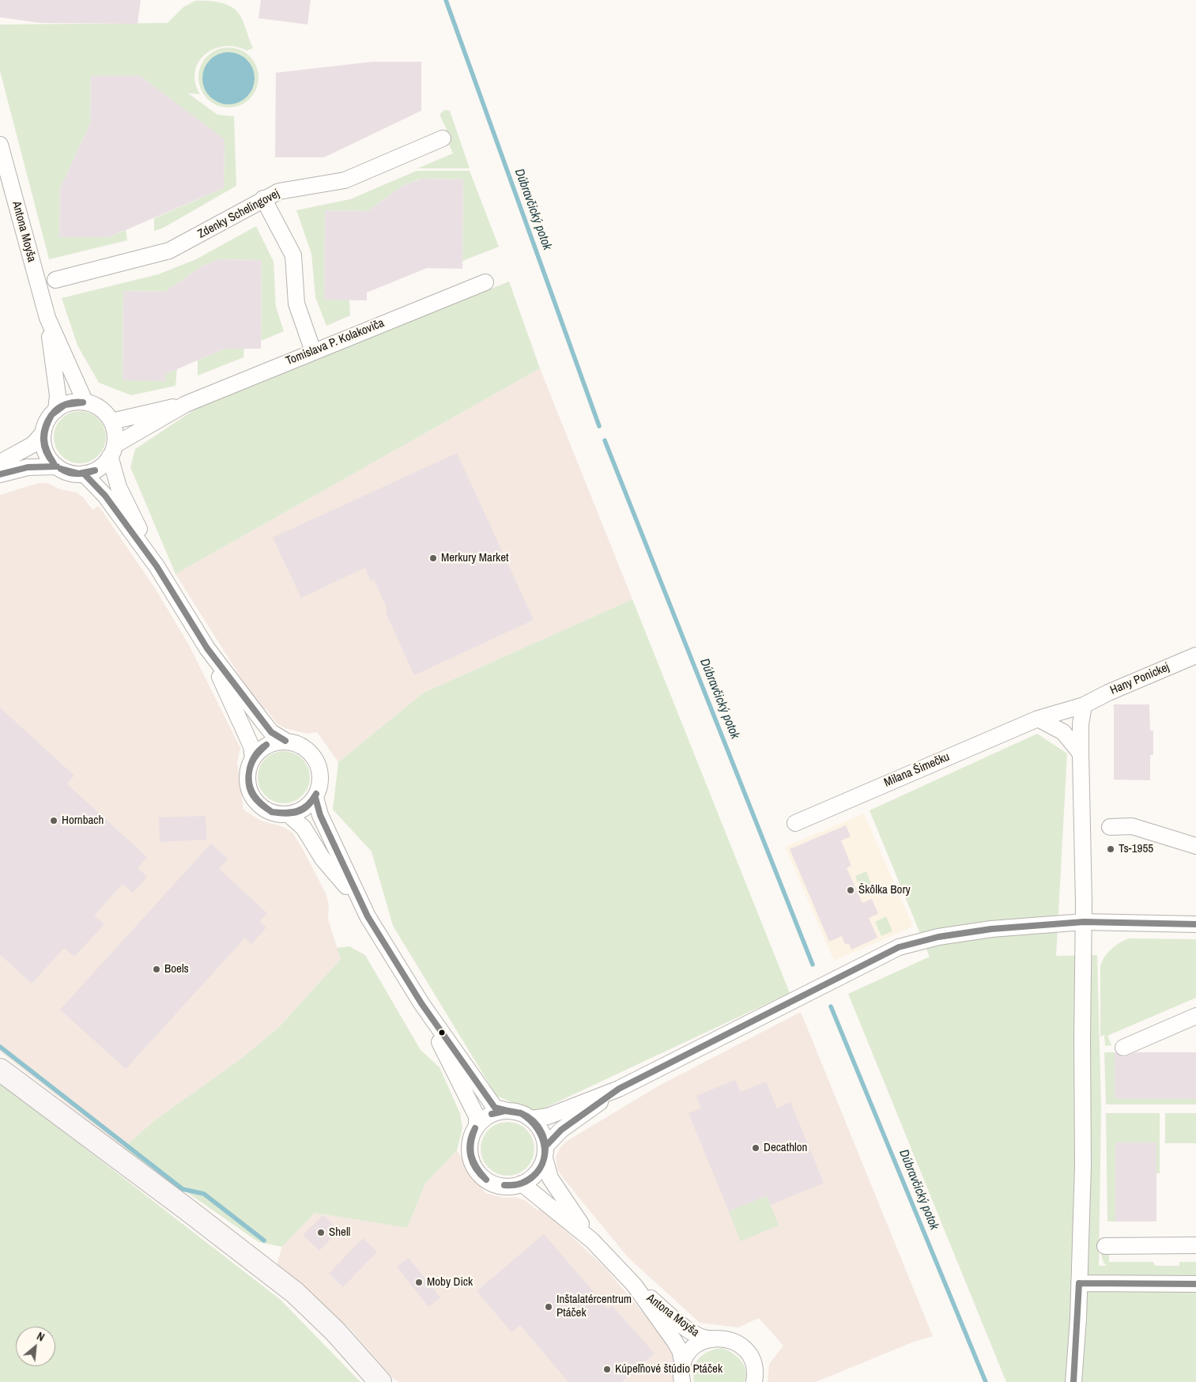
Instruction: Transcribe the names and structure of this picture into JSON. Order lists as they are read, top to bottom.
{
  "streets": {
    "street": [
      "Zdenky Schelingovej",
      "Antona Moyša",
      "Tomislava P. Kolakoviča",
      "Hany Ponickej",
      "Milana Šimečku"
    ]
  },
  "crossings": [
    ["Antona Moyša", "Tomislava P. Kolakoviča"],
    ["Hany Ponickej", "Milana Šimečku"]
  ],
  "water": ["Dúbravčický potok"],
  "places": [
    "Merkury Market",
    "Hornbach",
    "Ts-1955",
    "Škôlka Bory",
    "Boels",
    "Decathlon",
    "Shell",
    "Moby Dick",
    "Inštalatércentrum Ptáček",
    "Kúpeľňové štúdio Ptáček"
  ],
  "north": "top right"
}
